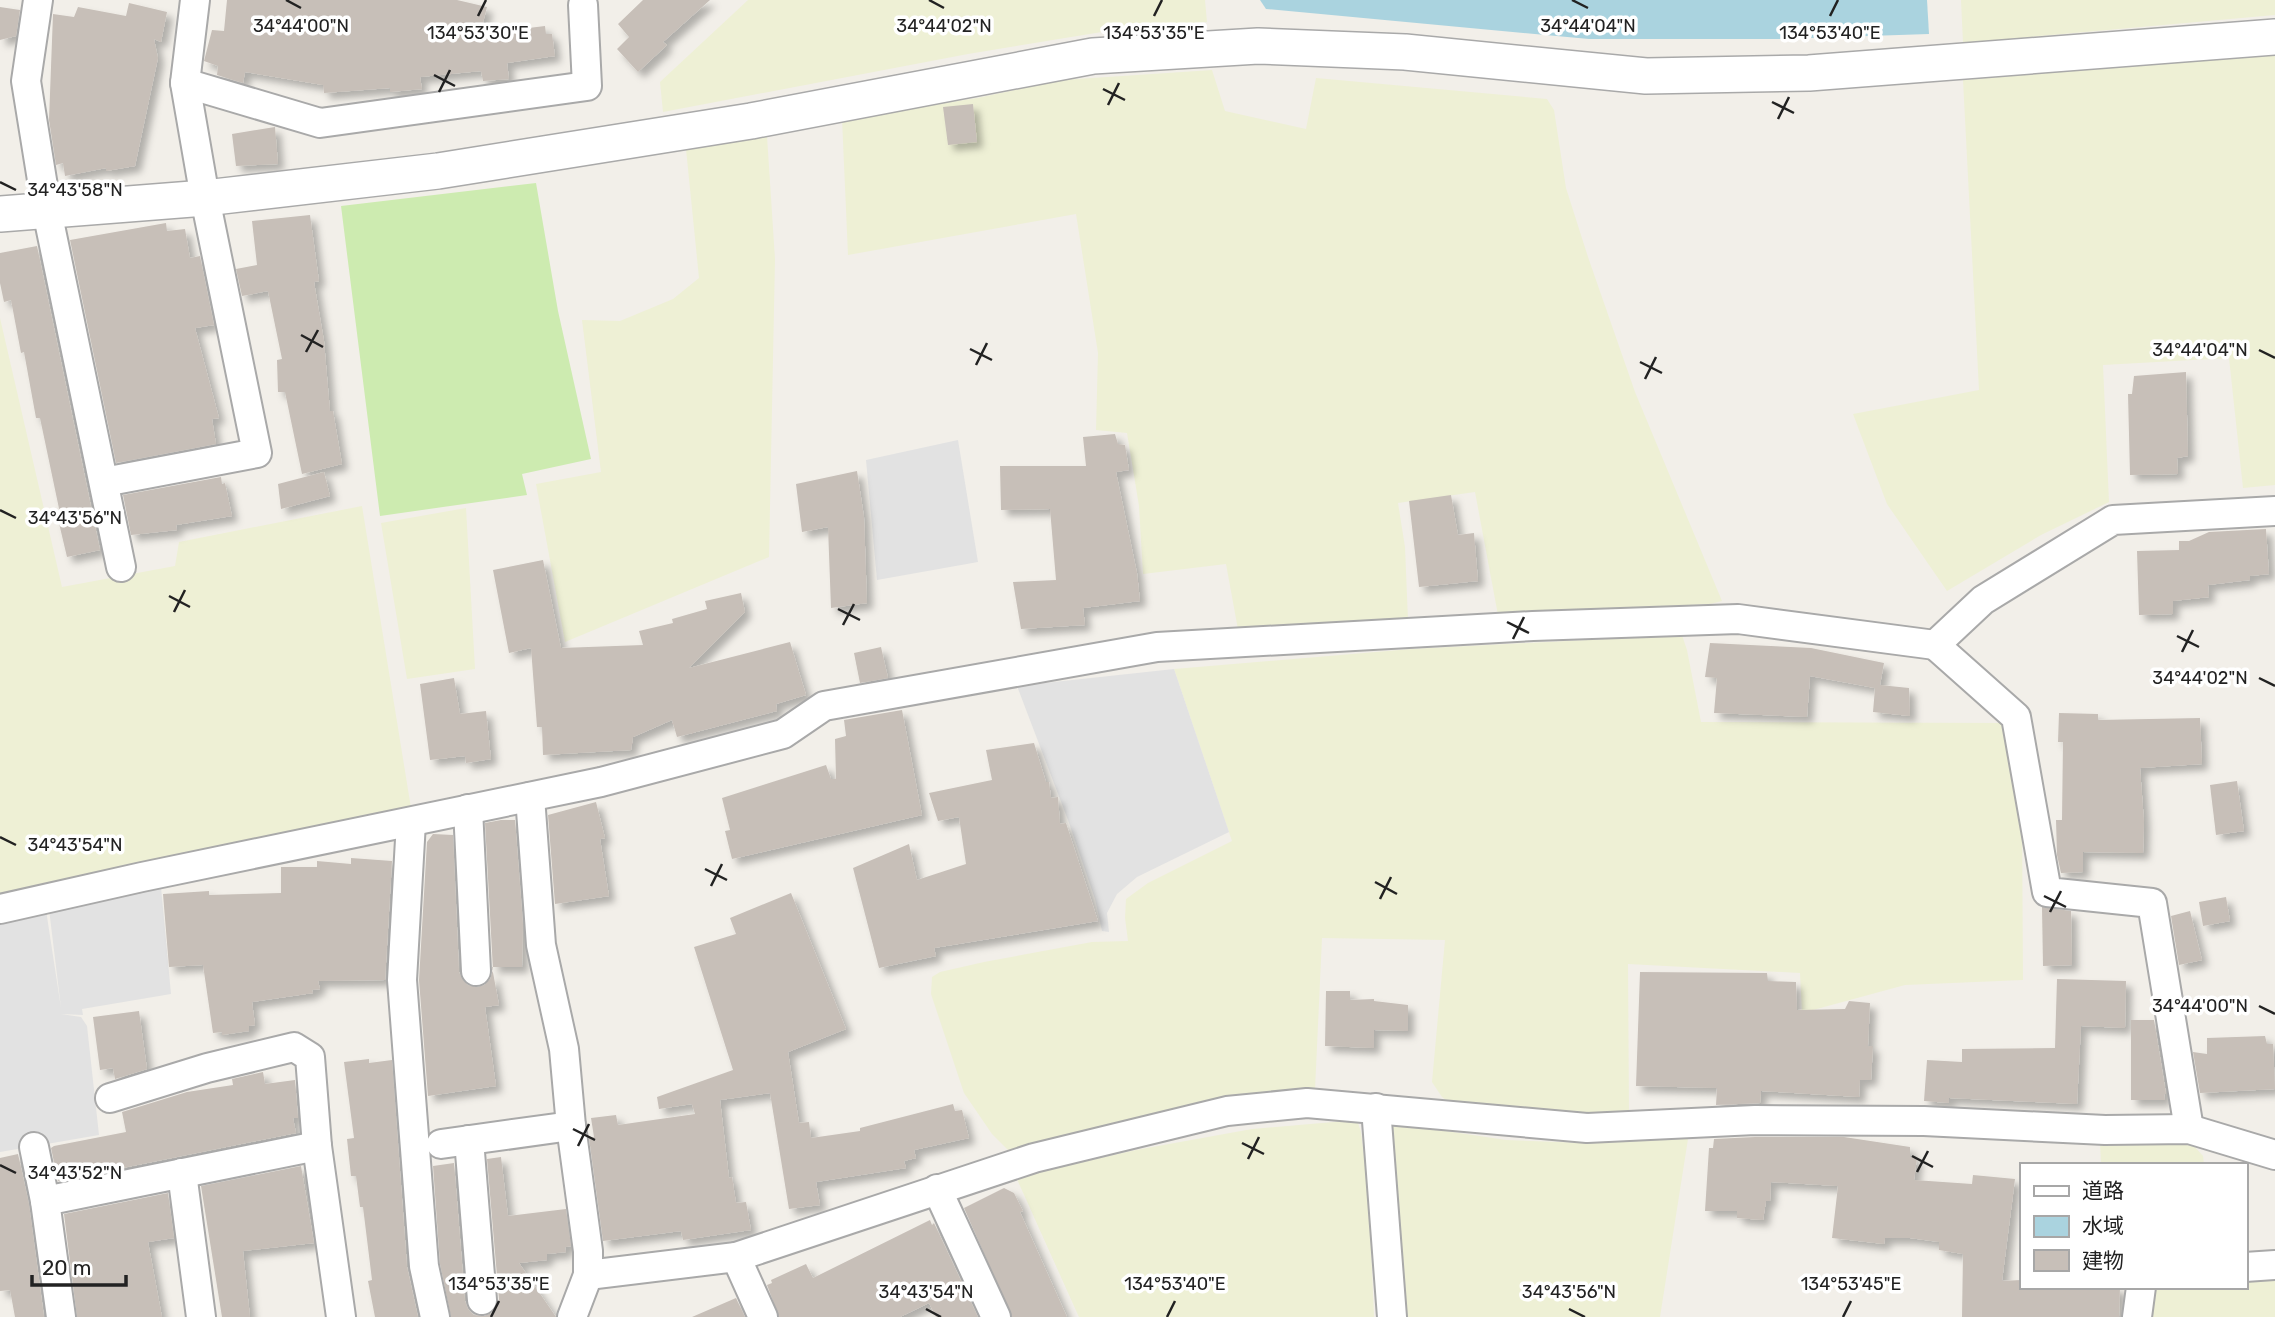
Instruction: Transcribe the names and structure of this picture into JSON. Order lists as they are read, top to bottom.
{
  "legend": ["道路", "水域", "建物"],
  "scale_bar": "20 m",
  "coordinates": [
    "34°44'00\"N",
    "34°44'02\"N",
    "34°44'04\"N",
    "134°53'30\"E",
    "134°53'35\"E",
    "134°53'40\"E",
    "34°43'58\"N",
    "34°43'56\"N",
    "34°43'54\"N",
    "34°43'52\"N",
    "134°53'45\"E"
  ]
}
